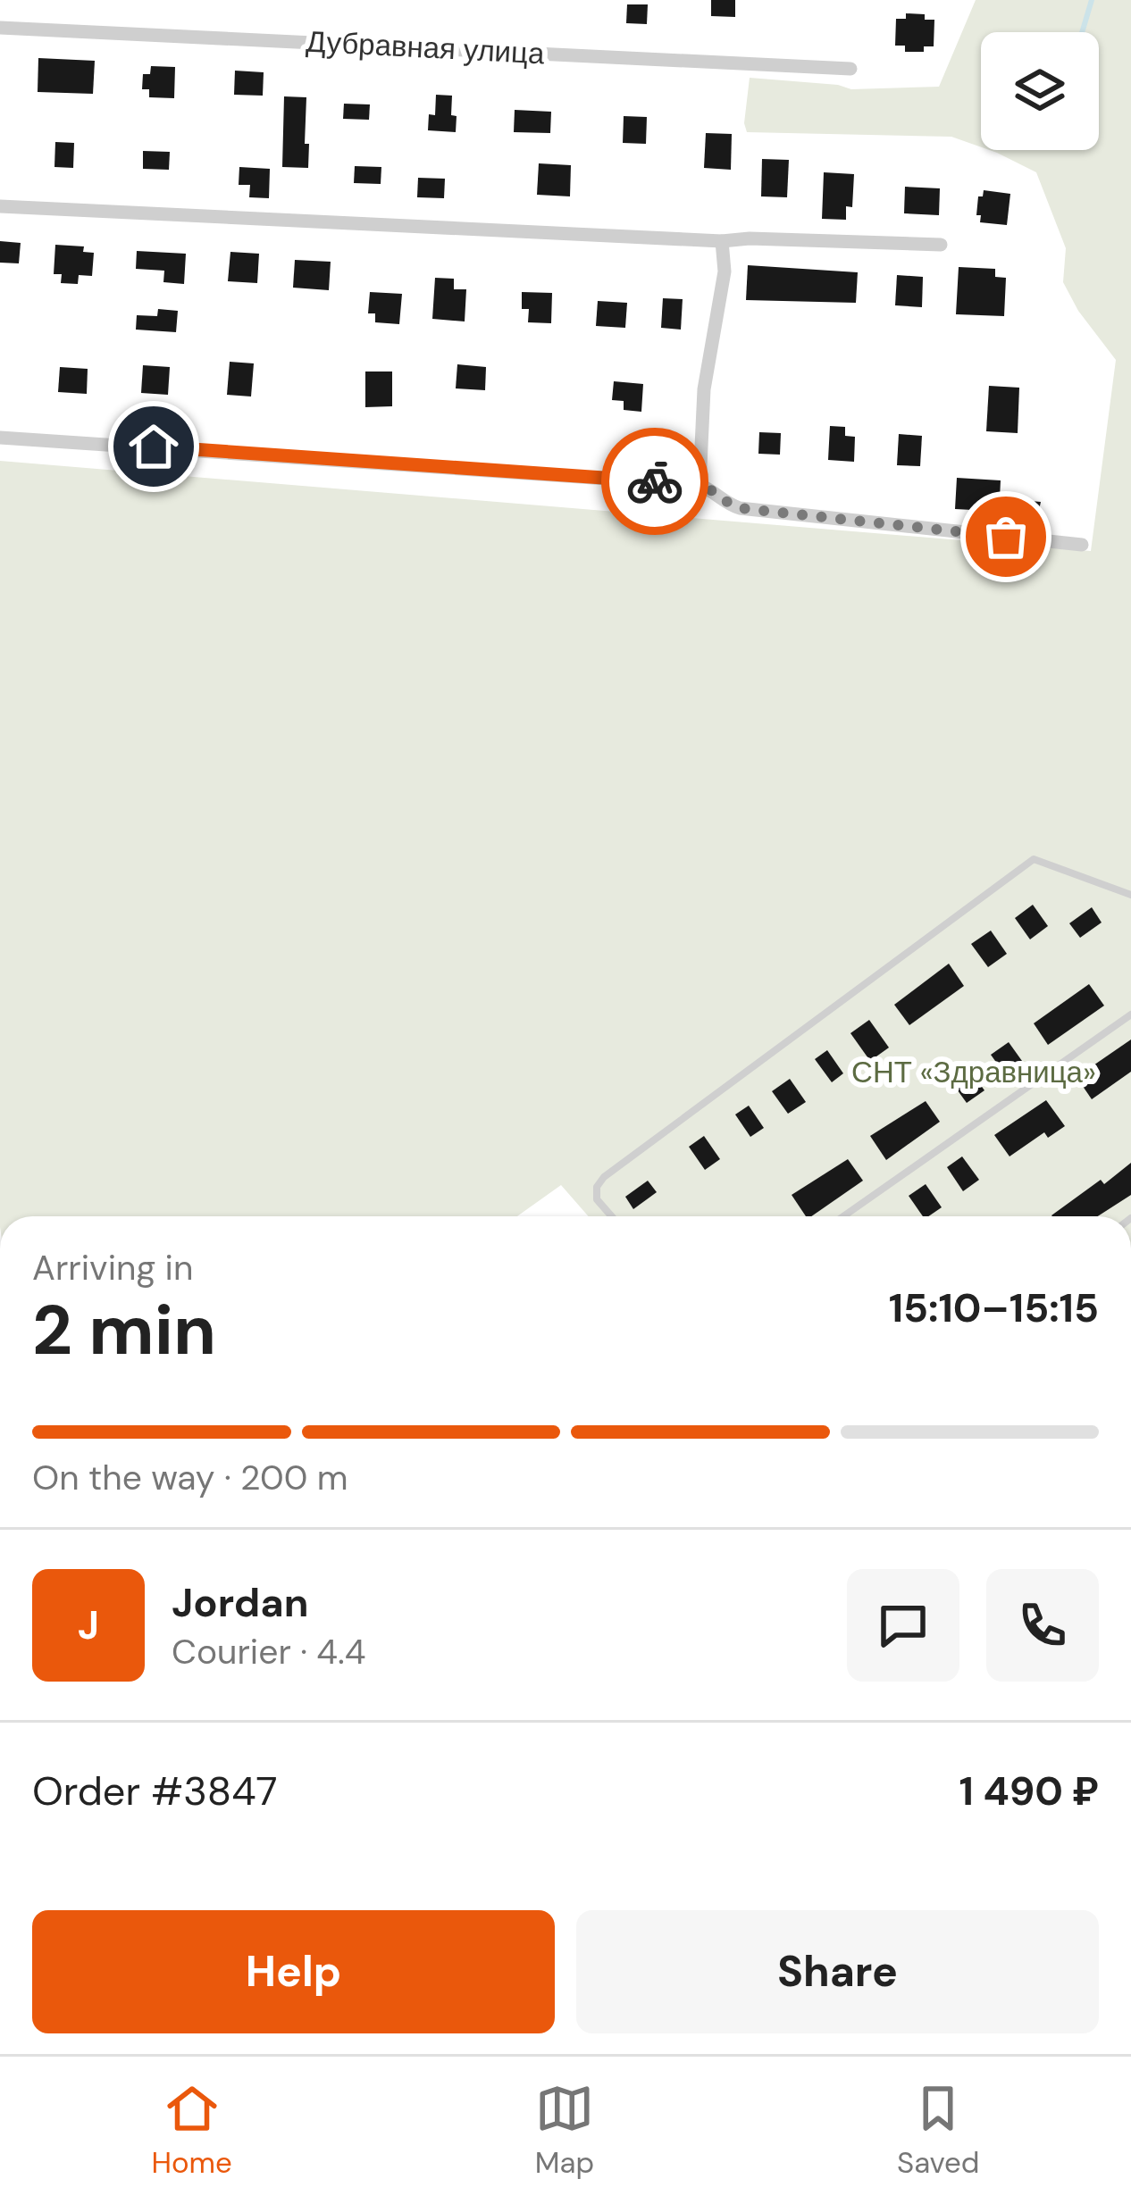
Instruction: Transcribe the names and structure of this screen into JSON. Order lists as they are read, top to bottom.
{
  "streets": {
    "street": ["Дубравная улица"]
  },
  "parks": ["СНТ «Здравница»"],
  "page": {
    "heading": ["2 min", "Arriving in", "15:10–15:15"],
    "panel": [
      "Jordan",
      "Courier · 4.4",
      "Order #3847",
      "1 490 ₽"
    ],
    "bar": "On the way · 200 m",
    "round": "J",
    "buttons": ["Help", "Share"],
    "tabs": ["Home", "Map", "Saved"]
  }
}
